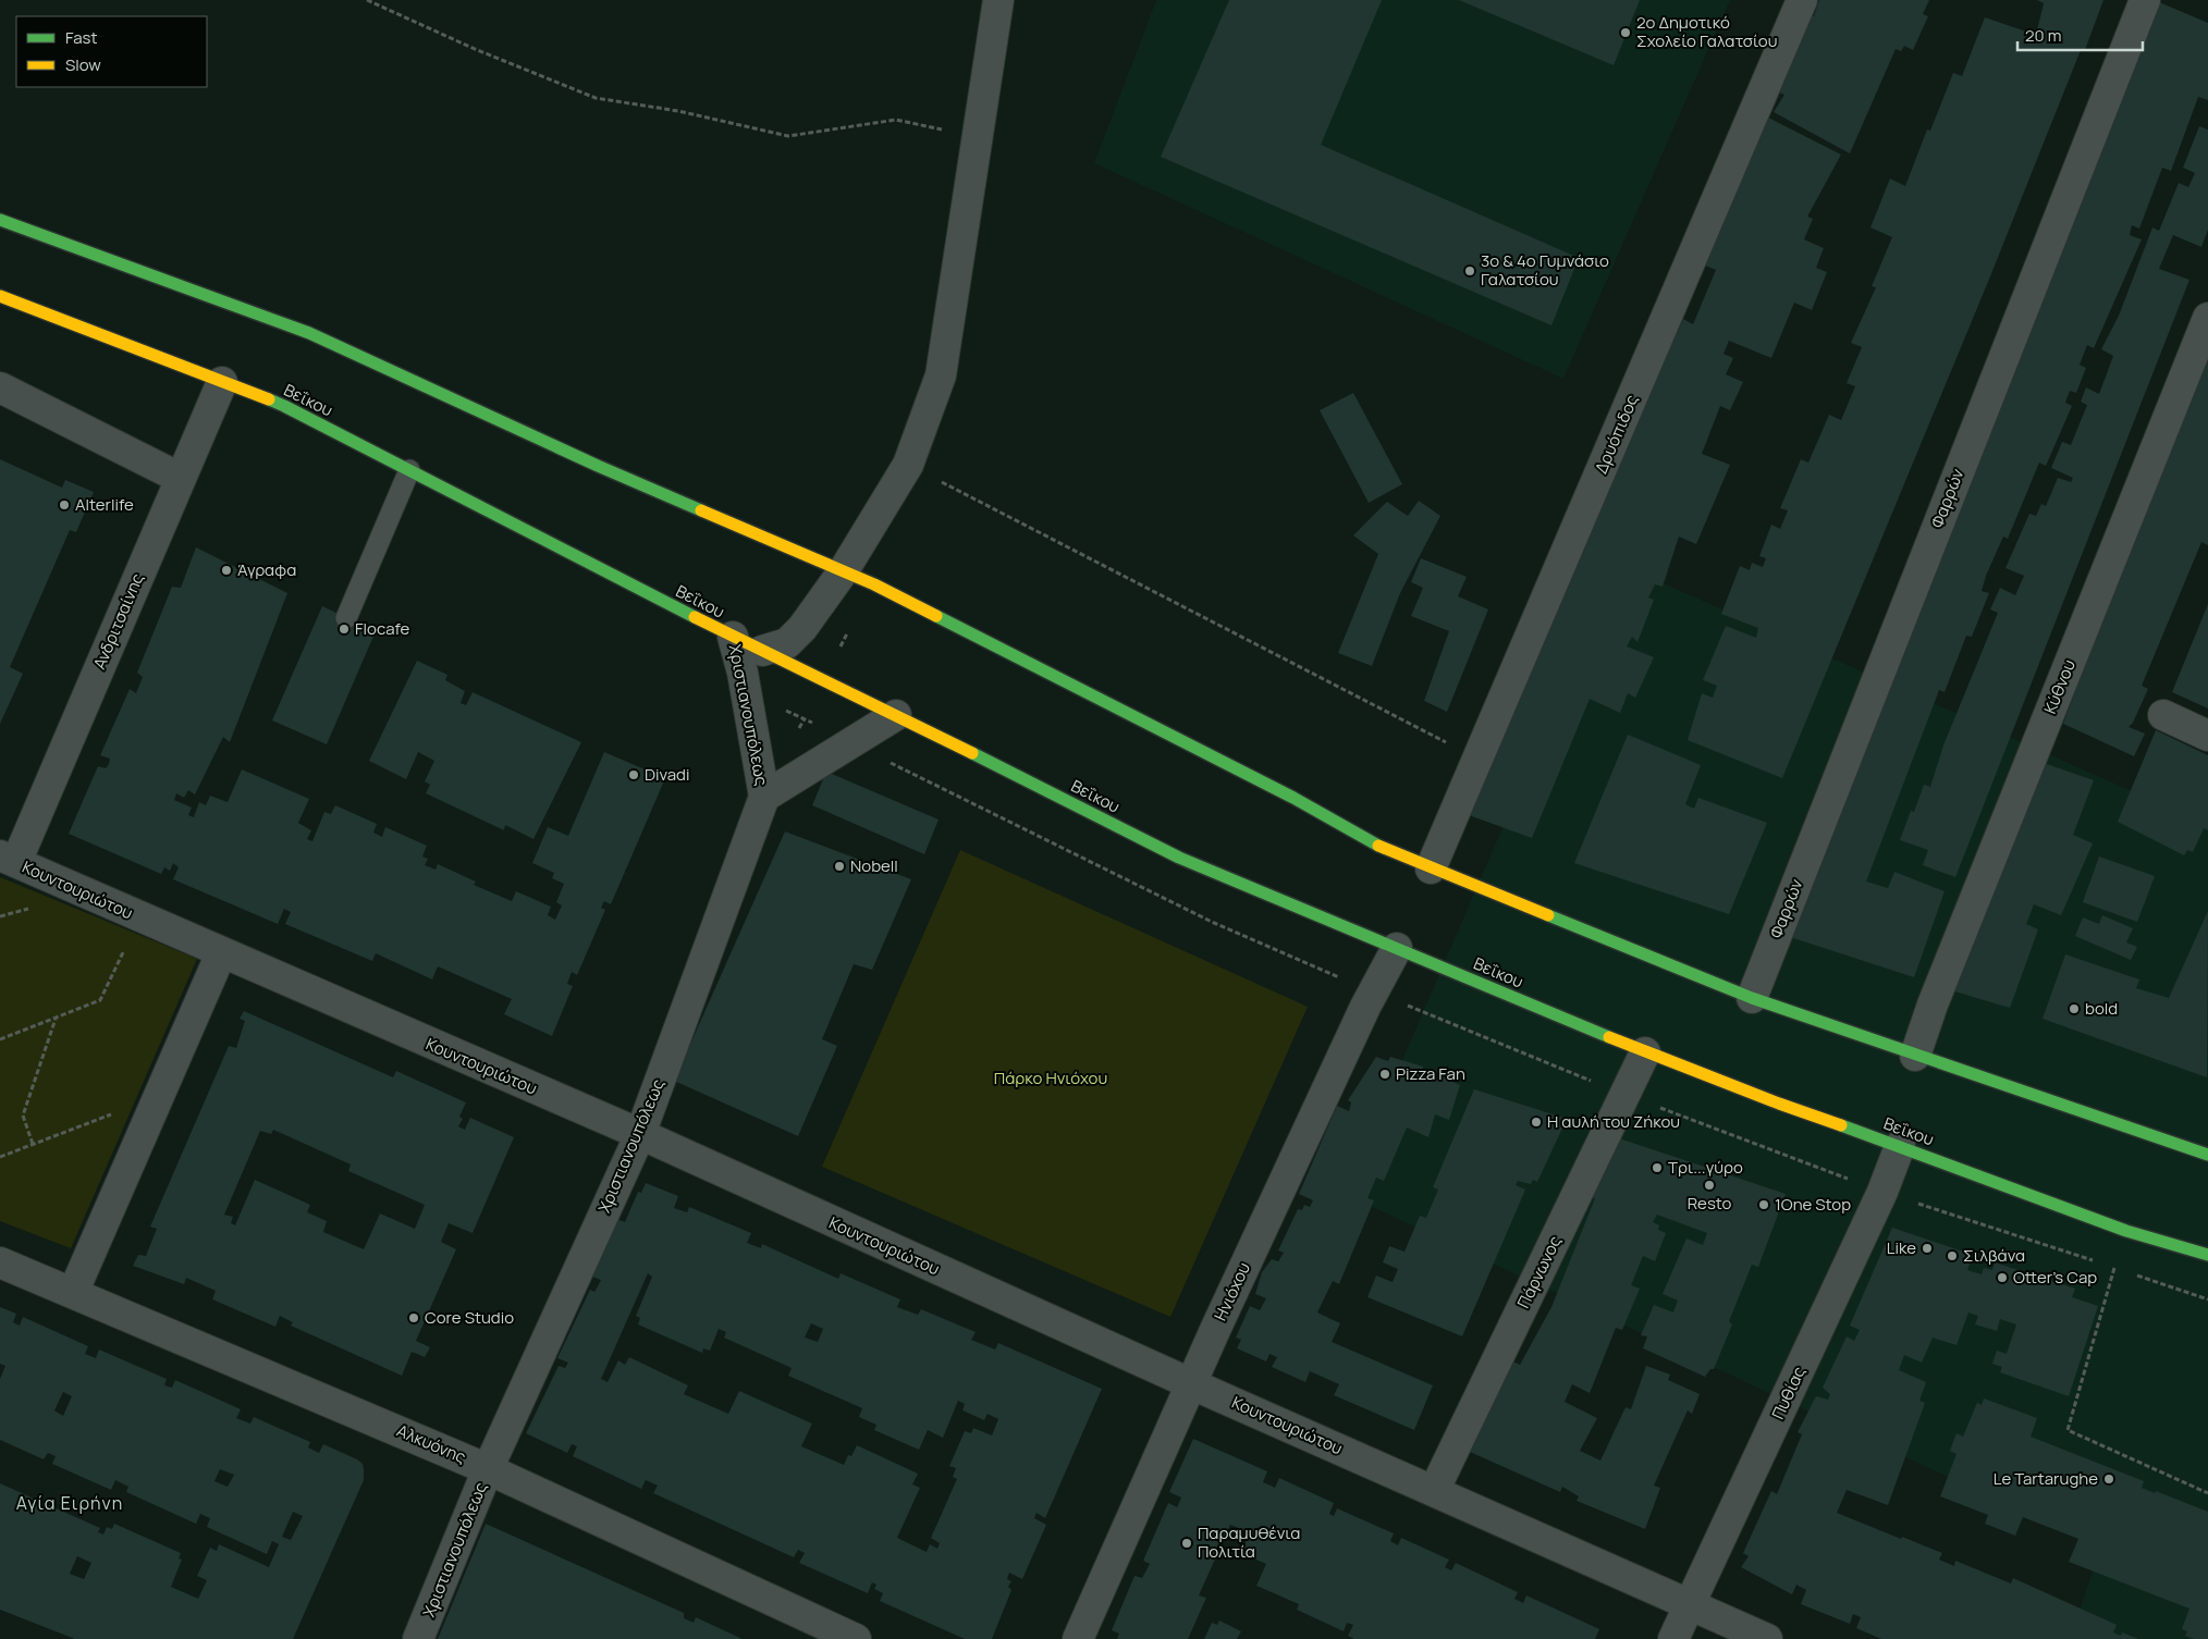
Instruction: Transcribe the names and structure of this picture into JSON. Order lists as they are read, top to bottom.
{
  "streets": {
    "main road": ["Βεΐκου"],
    "street": [
      "Δρυόπιδος",
      "Φαρρών",
      "Ανδριτσαίνης",
      "Κύθνου",
      "Χριστιανουπόλεως",
      "Κουντουριώτου",
      "Πάρνωνος",
      "Ηνιόχου",
      "Πυθίας",
      "Αλκυόνης"
    ]
  },
  "crossings": [
    ["Βεΐκου", "Ανδριτσαίνης"],
    ["Βεΐκου", "Χριστιανουπόλεως"],
    ["Βεΐκου", "Πάρνωνος"],
    ["Βεΐκου", "Ηνιόχου"],
    ["Βεΐκου", "Πυθίας"],
    ["Ανδριτσαίνης", "Κουντουριώτου"],
    ["Χριστιανουπόλεως", "Κουντουριώτου"],
    ["Χριστιανουπόλεως", "Αλκυόνης"],
    ["Κουντουριώτου", "Πάρνωνος"],
    ["Κουντουριώτου", "Ηνιόχου"],
    ["Κουντουριώτου", "Πυθίας"]
  ],
  "districts": ["Αγία Ειρήνη"],
  "parks": ["Πάρκο Ηνιόχου"],
  "places": [
    "2ο Δημοτικό Σχολείο Γαλατσίου",
    "3ο & 4ο Γυμνάσιο Γαλατσίου",
    "Alterlife",
    "Άγραφα",
    "Flocafe",
    "Divadi",
    "Nobell",
    "bold",
    "Pizza Fan",
    "Η αυλή του Ζήκου",
    "Τρι...γύρο",
    "Resto",
    "1One Stop",
    "Like",
    "Σιλβάνα",
    "Otter's Cap",
    "Core Studio",
    "Le Tartarughe",
    "Παραμυθένια Πολιτία"
  ],
  "legend": ["Fast", "Slow"],
  "scale_bar": "20 m"
}
